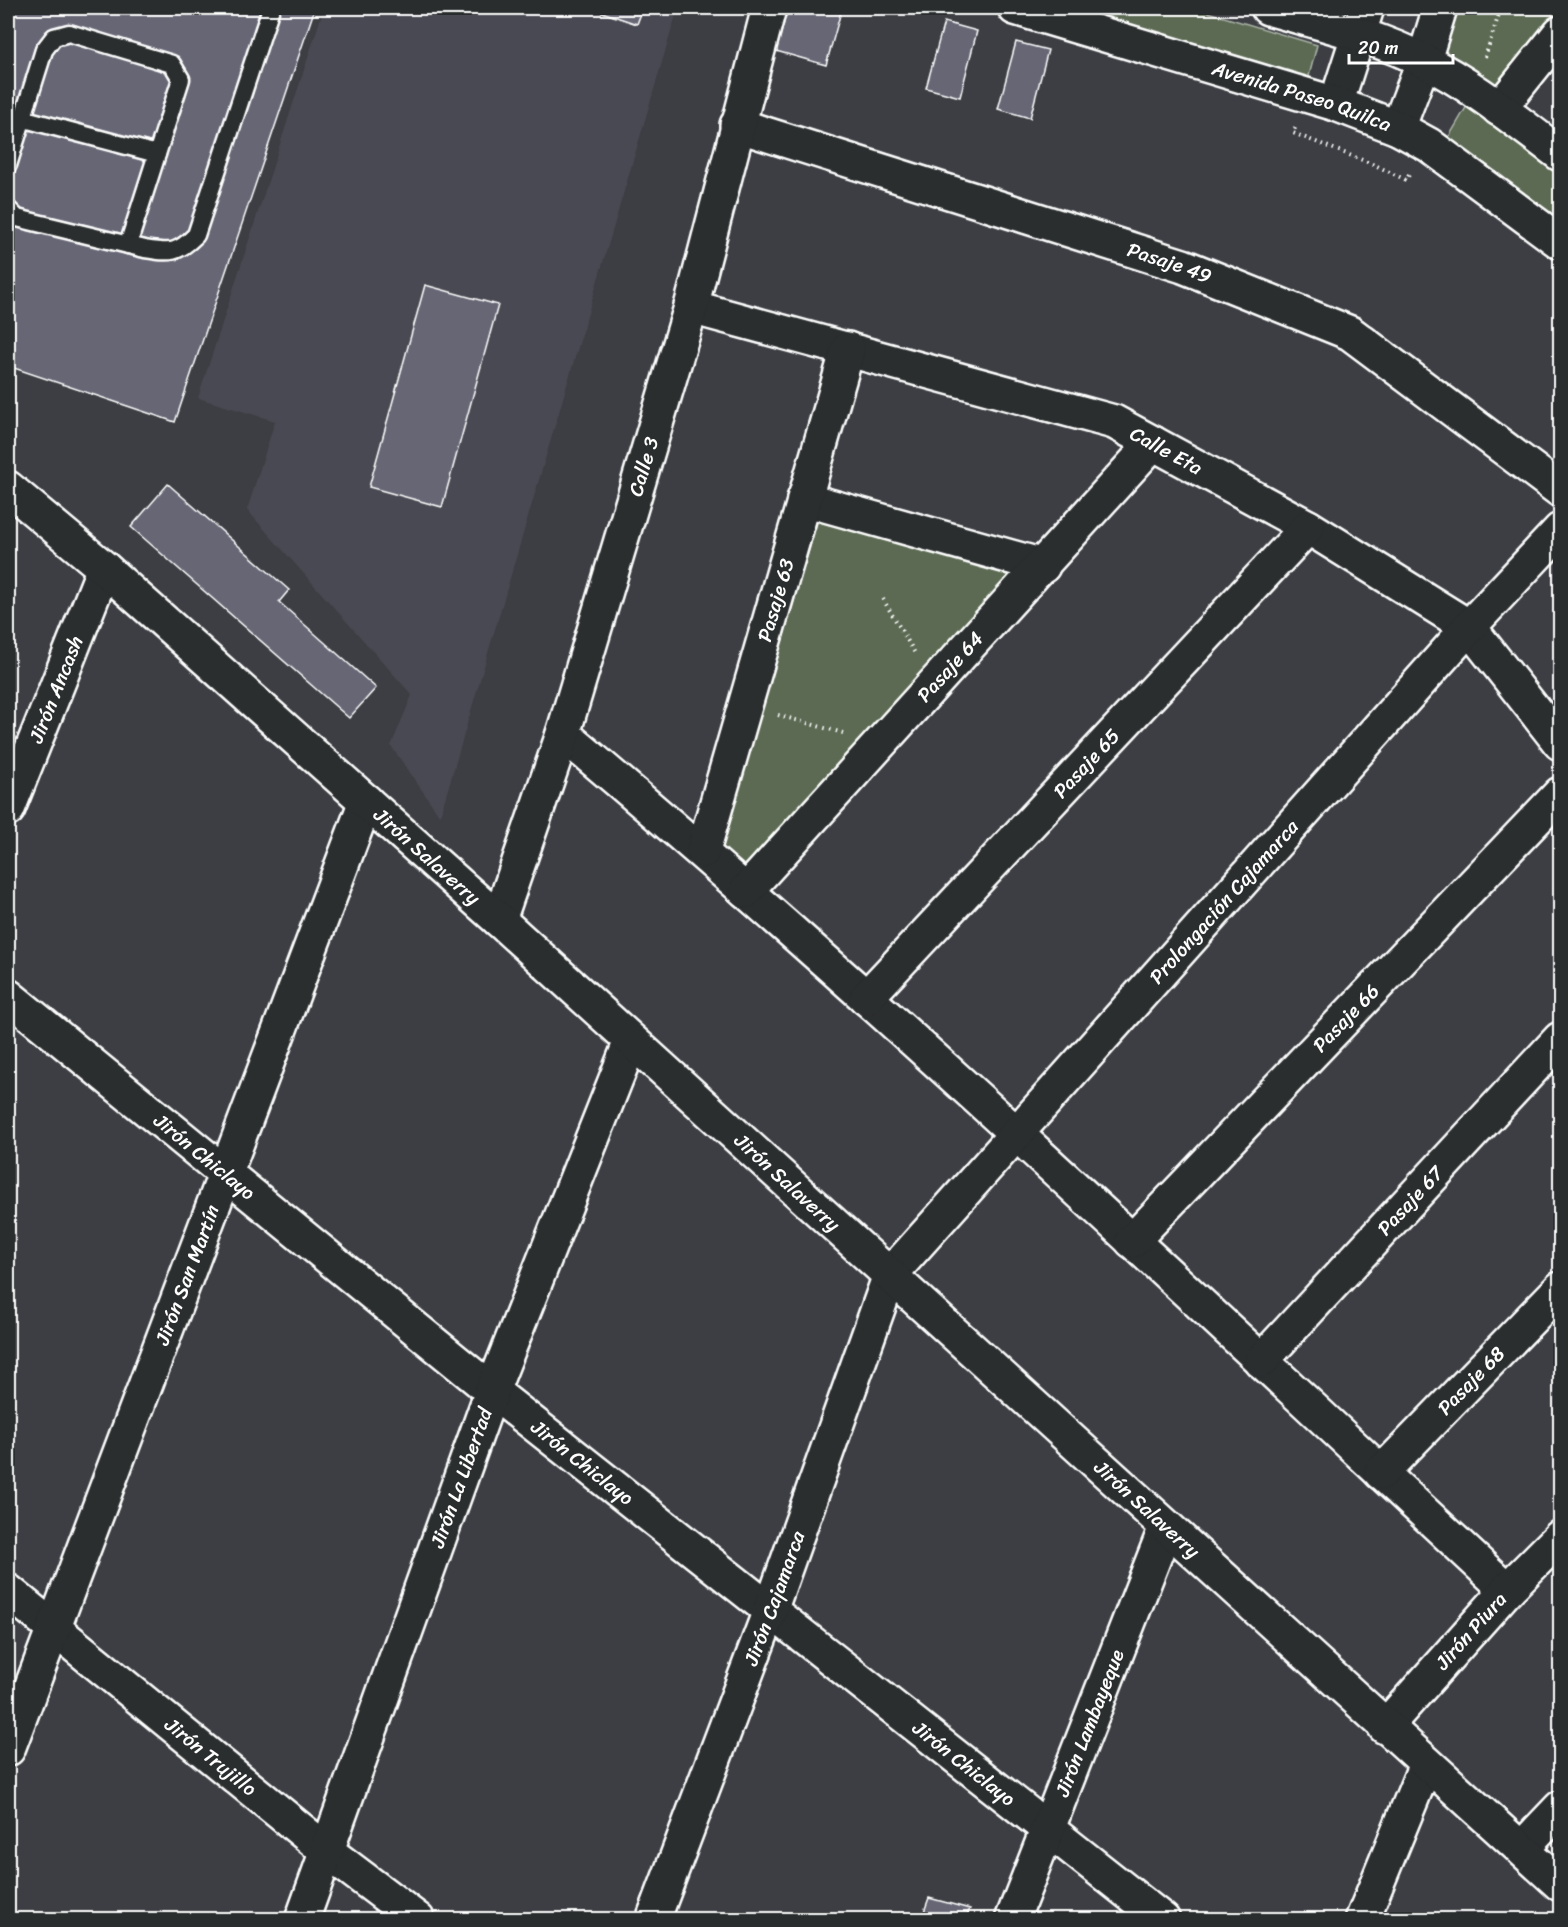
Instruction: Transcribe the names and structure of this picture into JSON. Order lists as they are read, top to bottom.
{
  "streets": {
    "street": [
      "Avenida Paseo Quilca",
      "Pasaje 49",
      "Calle Eta",
      "Calle 3",
      "Pasaje 63",
      "Pasaje 64",
      "Jirón Ancash",
      "Pasaje 65",
      "Jirón Salaverry",
      "Prolongación Cajamarca",
      "Pasaje 66",
      "Jirón Chiclayo",
      "Pasaje 67",
      "Jirón San Martín",
      "Pasaje 68",
      "Jirón La Libertad",
      "Jirón Cajamarca",
      "Jirón Piura",
      "Jirón Lambayeque",
      "Jirón Trujillo"
    ]
  },
  "crossings": [
    ["Pasaje 49", "Calle 3"],
    ["Calle Eta", "Calle 3"],
    ["Calle Eta", "Pasaje 63"],
    ["Calle Eta", "Pasaje 64"],
    ["Calle Eta", "Pasaje 65"],
    ["Calle Eta", "Prolongación Cajamarca"],
    ["Calle 3", "Jirón Salaverry"],
    ["Jirón Ancash", "Jirón Salaverry"],
    ["Jirón Salaverry", "Prolongación Cajamarca"],
    ["Jirón Salaverry", "Jirón San Martín"],
    ["Jirón Salaverry", "Jirón La Libertad"],
    ["Jirón Salaverry", "Jirón Cajamarca"],
    ["Jirón Salaverry", "Jirón Piura"],
    ["Jirón Salaverry", "Jirón Lambayeque"],
    ["Prolongación Cajamarca", "Jirón Cajamarca"],
    ["Jirón Chiclayo", "Jirón San Martín"],
    ["Jirón Chiclayo", "Jirón La Libertad"],
    ["Jirón Chiclayo", "Jirón Cajamarca"],
    ["Jirón Chiclayo", "Jirón Lambayeque"],
    ["Jirón San Martín", "Jirón Trujillo"],
    ["Jirón La Libertad", "Jirón Trujillo"]
  ],
  "scale_bar": "20 m"
}
